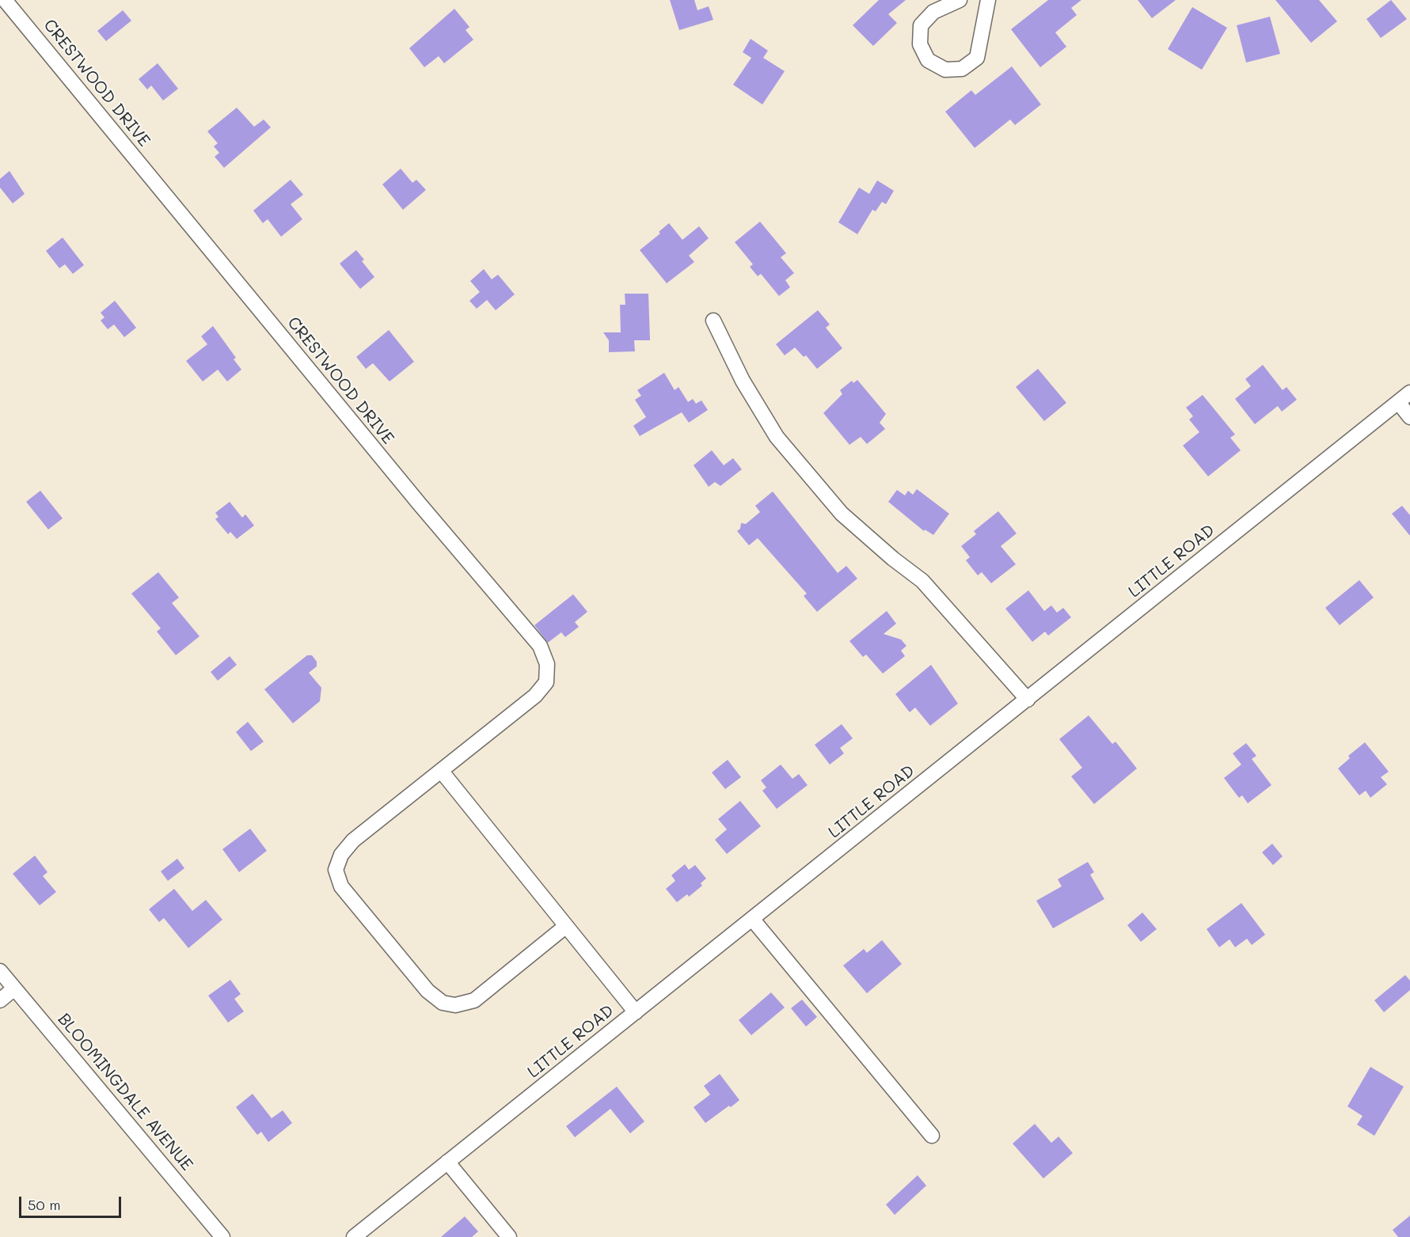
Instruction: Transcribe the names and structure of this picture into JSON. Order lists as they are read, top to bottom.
{
  "streets": {
    "street": ["CRESTWOOD DRIVE", "LITTLE ROAD", "BLOOMINGDALE AVENUE"]
  },
  "scale_bar": "50 m"
}
